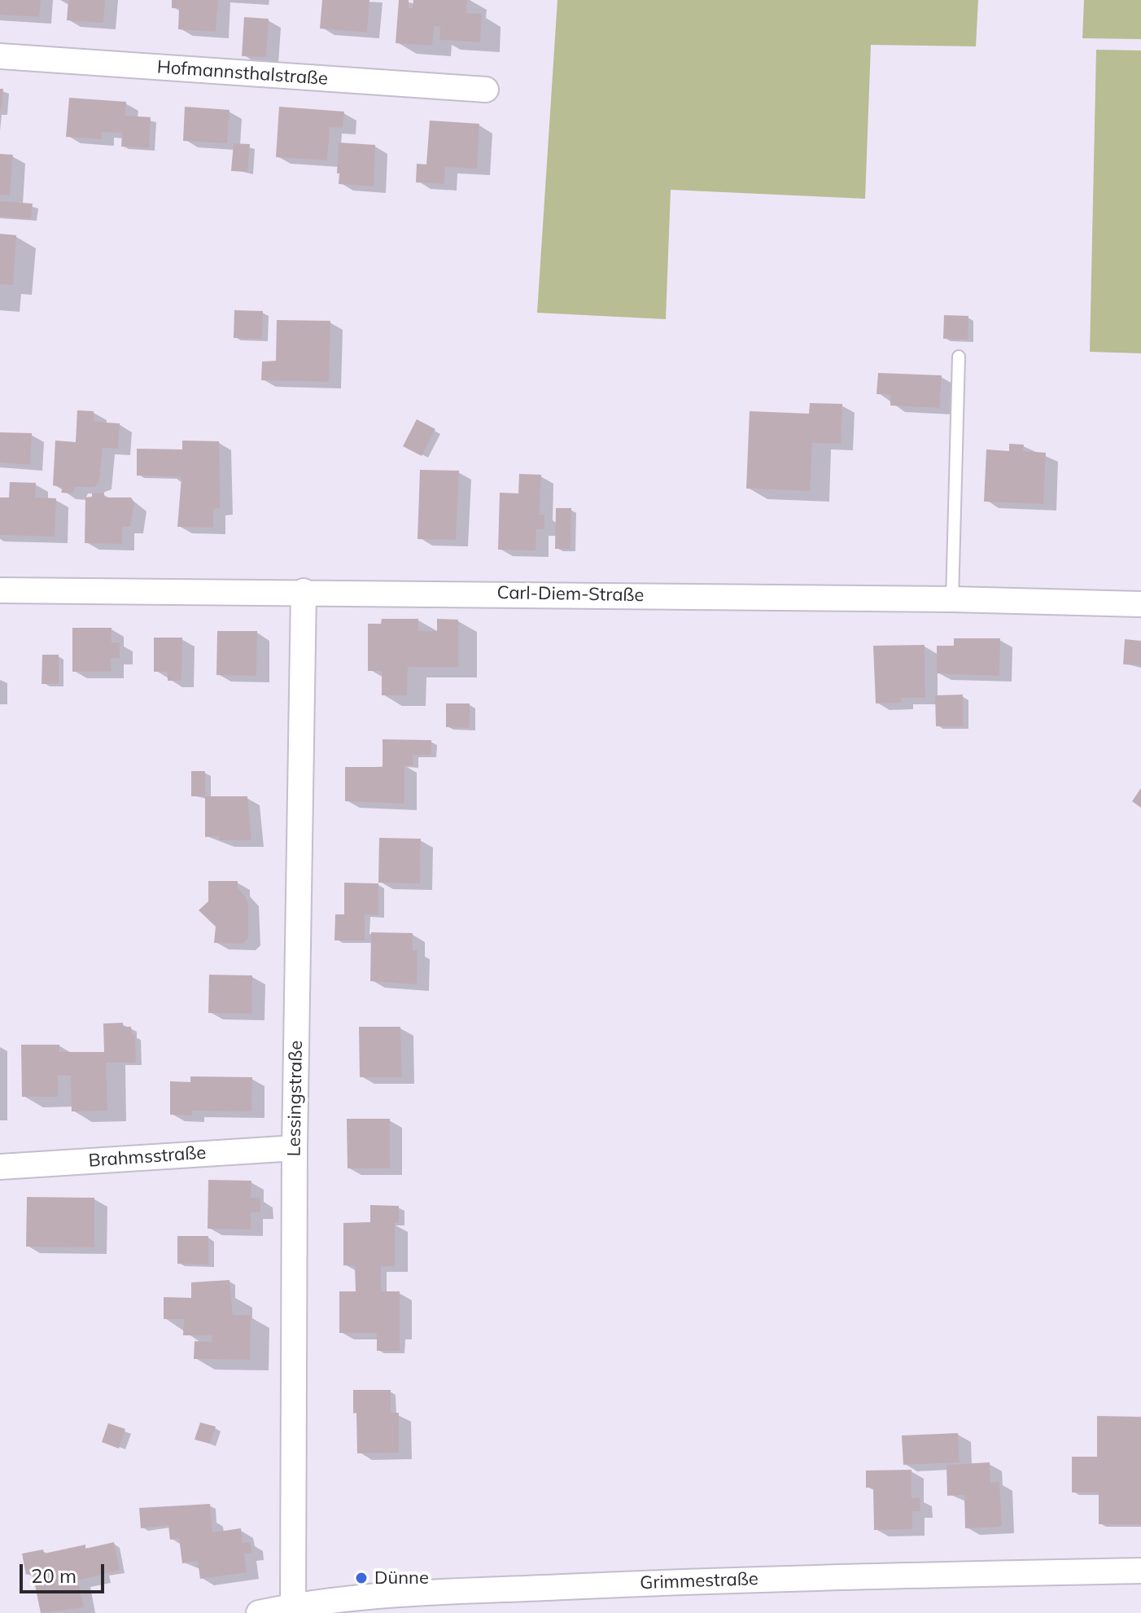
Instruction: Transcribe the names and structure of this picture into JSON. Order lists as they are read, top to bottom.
{
  "streets": {
    "street": [
      "Hofmannsthalstraße",
      "Carl-Diem-Straße",
      "Lessingstraße",
      "Brahmsstraße",
      "Grimmestraße"
    ]
  },
  "crossings": [
    ["Carl-Diem-Straße", "Lessingstraße"],
    ["Lessingstraße", "Brahmsstraße"],
    ["Lessingstraße", "Grimmestraße"]
  ],
  "places": ["Dünne"],
  "scale_bar": "20 m"
}
